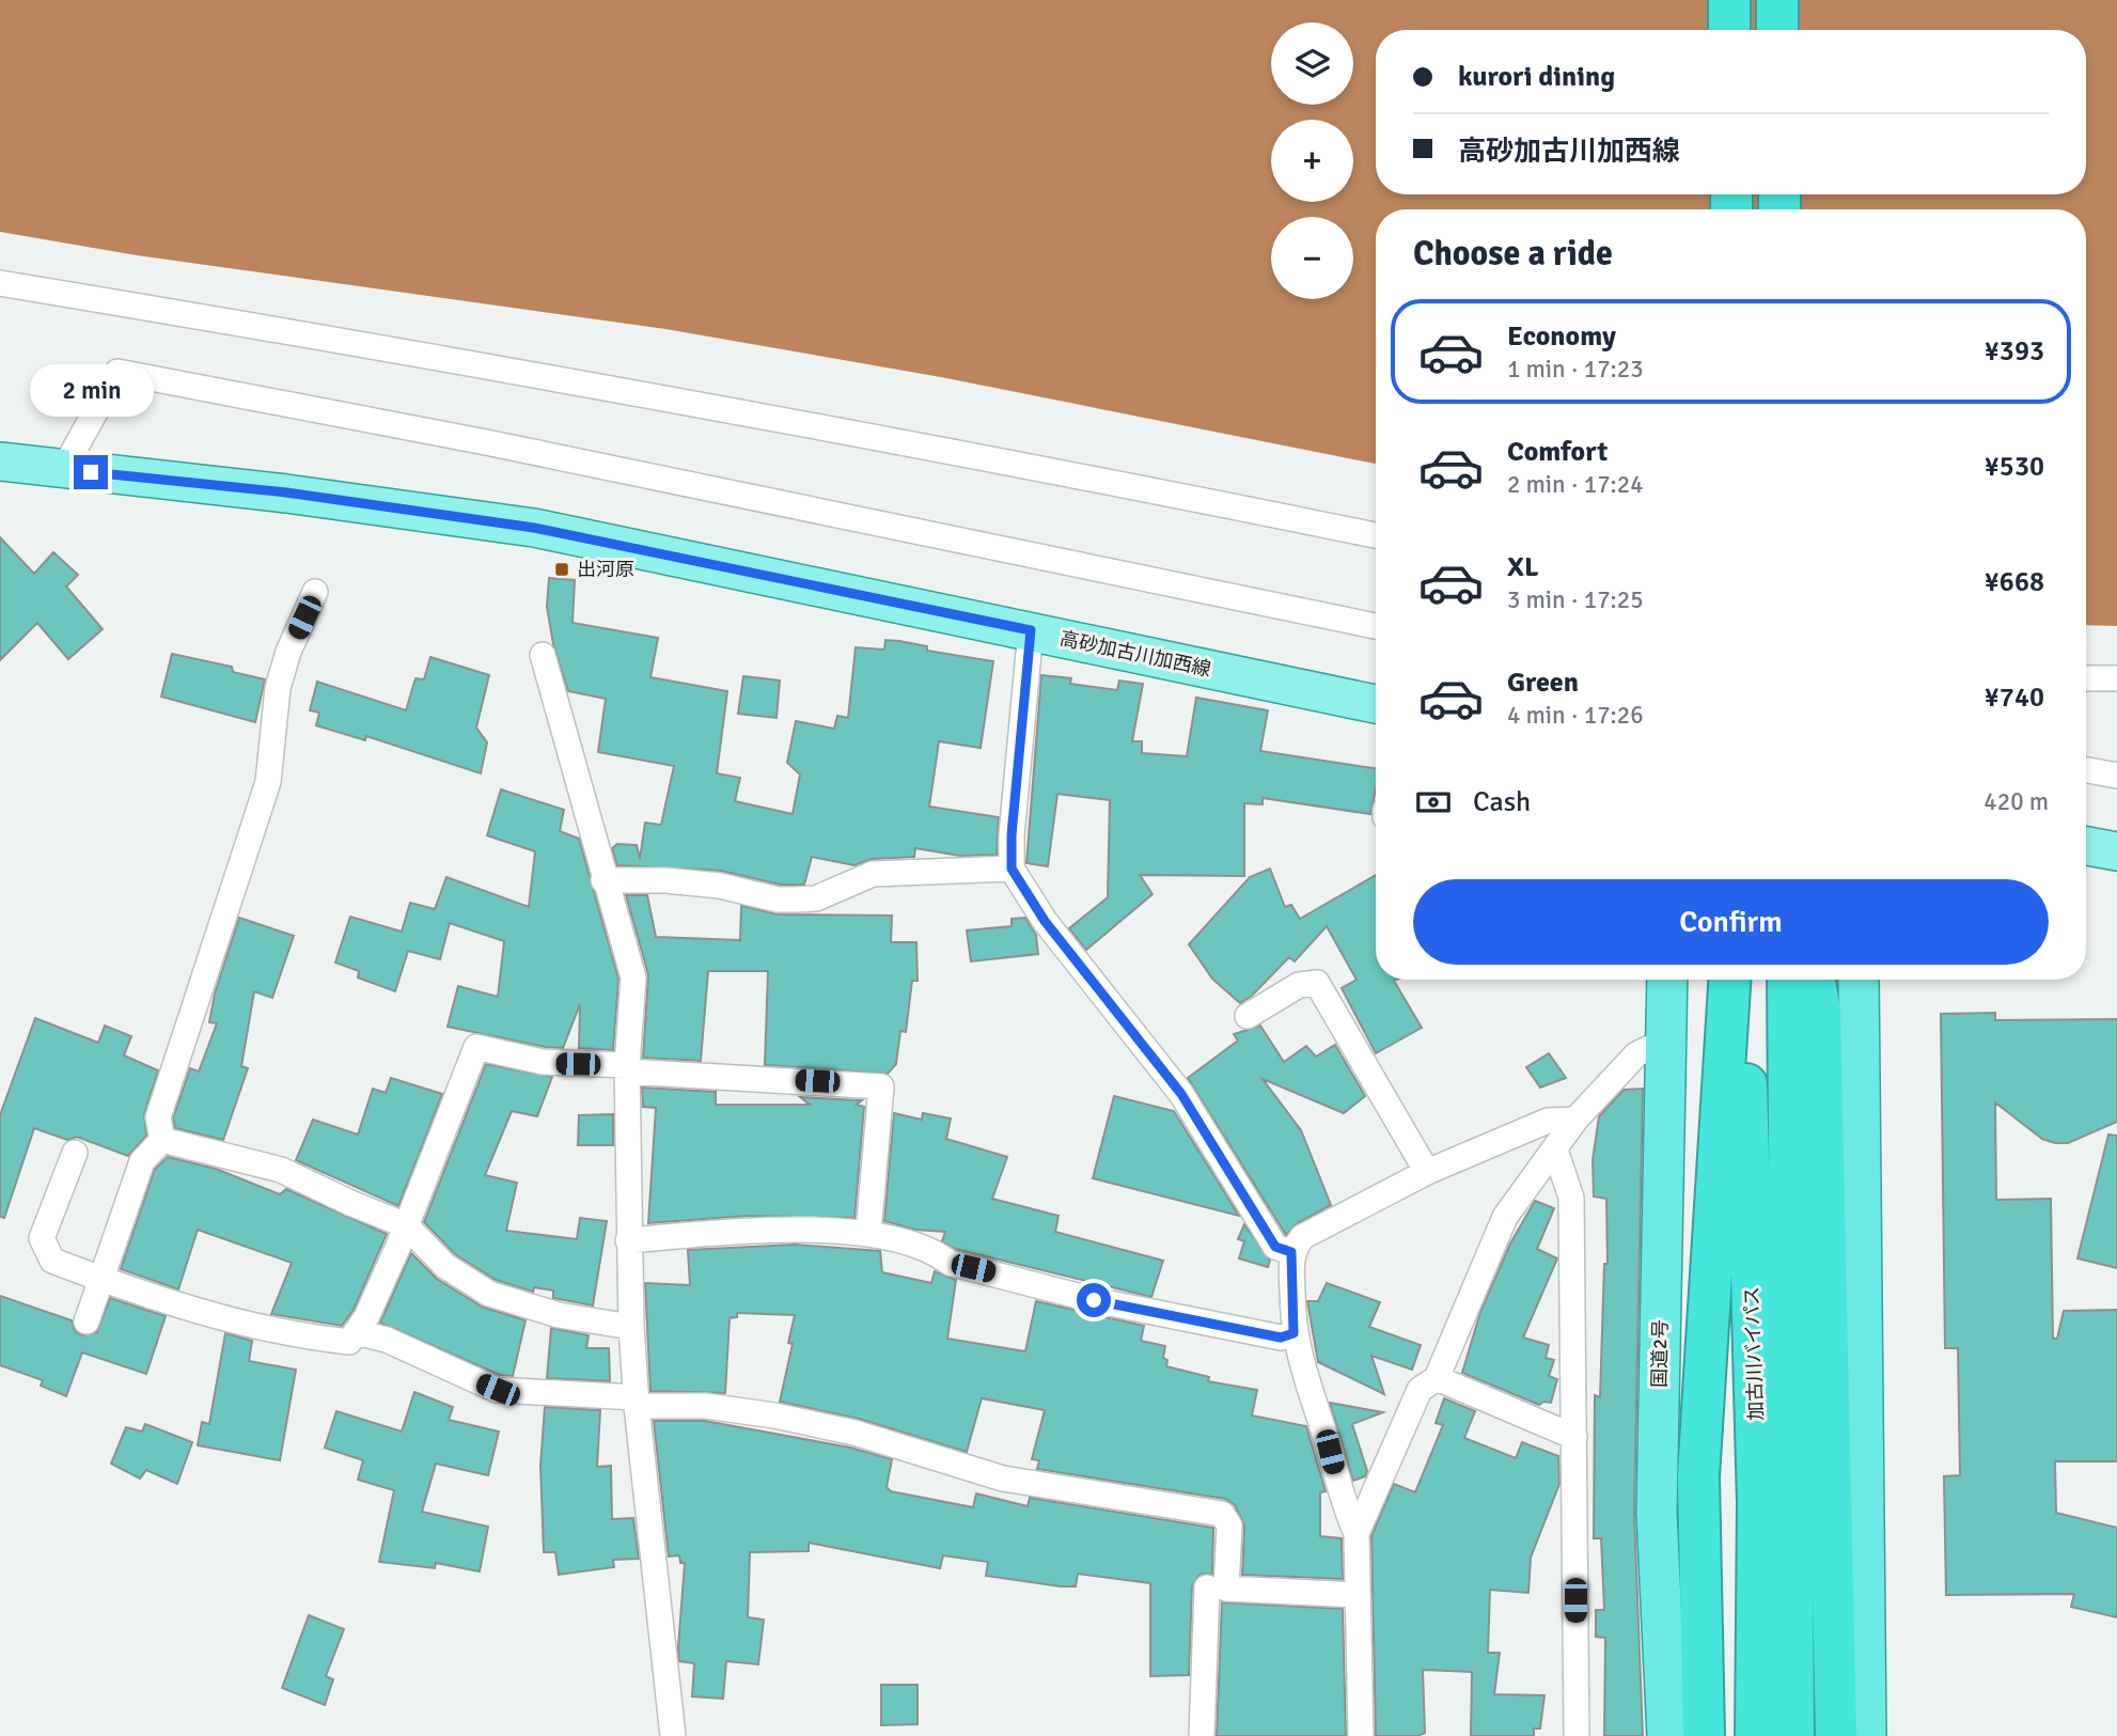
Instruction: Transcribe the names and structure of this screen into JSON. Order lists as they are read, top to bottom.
{
  "streets": {
    "highway": ["国道2号", "加古川バイパス"],
    "main road": ["高砂加古川加西線"]
  },
  "places": {
    "transit": ["出河原"]
  },
  "page": {
    "map_buttons": ["+", "−"],
    "banner": ["kurori dining", "高砂加古川加西線"],
    "heading": "Choose a ride",
    "list": [
      {
        "name": "Economy",
        "note": "1 min · 17:23",
        "value": "¥393"
      },
      {
        "name": "Comfort",
        "note": "2 min · 17:24",
        "value": "¥530"
      },
      {
        "name": "XL",
        "note": "3 min · 17:25",
        "value": "¥668"
      },
      {
        "name": "Green",
        "note": "4 min · 17:26",
        "value": "¥740"
      }
    ],
    "bubble": "2 min",
    "pay": ["Cash", "420 m"],
    "buttons": "Confirm"
  }
}
